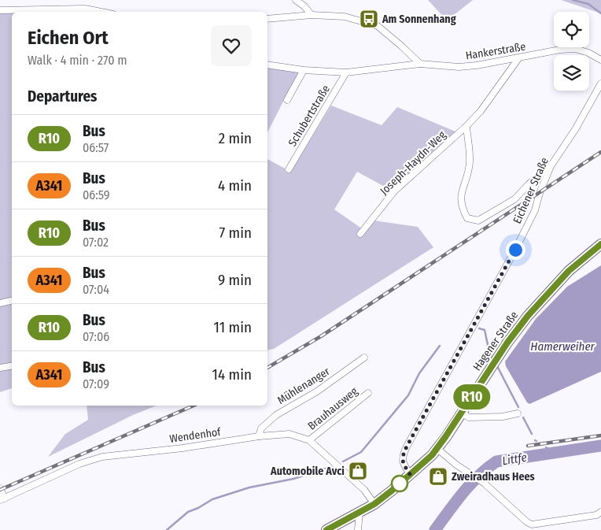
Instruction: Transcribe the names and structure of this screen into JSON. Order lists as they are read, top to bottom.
{
  "streets": {
    "main road": ["Hagener Straße"],
    "street": [
      "Hankerstraße",
      "Schubertstraße",
      "Joseph-Haydn-Weg",
      "Eichener Straße",
      "Mühlenanger",
      "Brauhausweg",
      "Wendenhof"
    ]
  },
  "crossings": [
    ["Hankerstraße", "Schubertstraße"],
    ["Hankerstraße", "Joseph-Haydn-Weg"],
    ["Eichener Straße", "Hagener Straße"],
    ["Hagener Straße", "Wendenhof"],
    ["Mühlenanger", "Wendenhof"],
    ["Brauhausweg", "Wendenhof"]
  ],
  "water": ["Hamerweiher", "Littfe"],
  "places": {
    "bus stop": ["Am Sonnenhang"],
    "shop": ["Automobile Avci", "Zweiradhaus Hees"]
  },
  "lines": ["bus line R10"],
  "page": {
    "on_map": "R10",
    "heading": [
      ["Eichen Ort", "Walk · 4 min · 270 m"],
      "Departures"
    ],
    "list": [
      {
        "mark": "R10",
        "name": "Bus",
        "note": "06:57",
        "value": "2 min"
      },
      {
        "mark": "A341",
        "name": "Bus",
        "note": "06:59",
        "value": "4 min"
      },
      {
        "mark": "R10",
        "name": "Bus",
        "note": "07:02",
        "value": "7 min"
      },
      {
        "mark": "A341",
        "name": "Bus",
        "note": "07:04",
        "value": "9 min"
      },
      {
        "mark": "R10",
        "name": "Bus",
        "note": "07:06",
        "value": "11 min"
      },
      {
        "mark": "A341",
        "name": "Bus",
        "note": "07:09",
        "value": "14 min"
      }
    ]
  }
}
